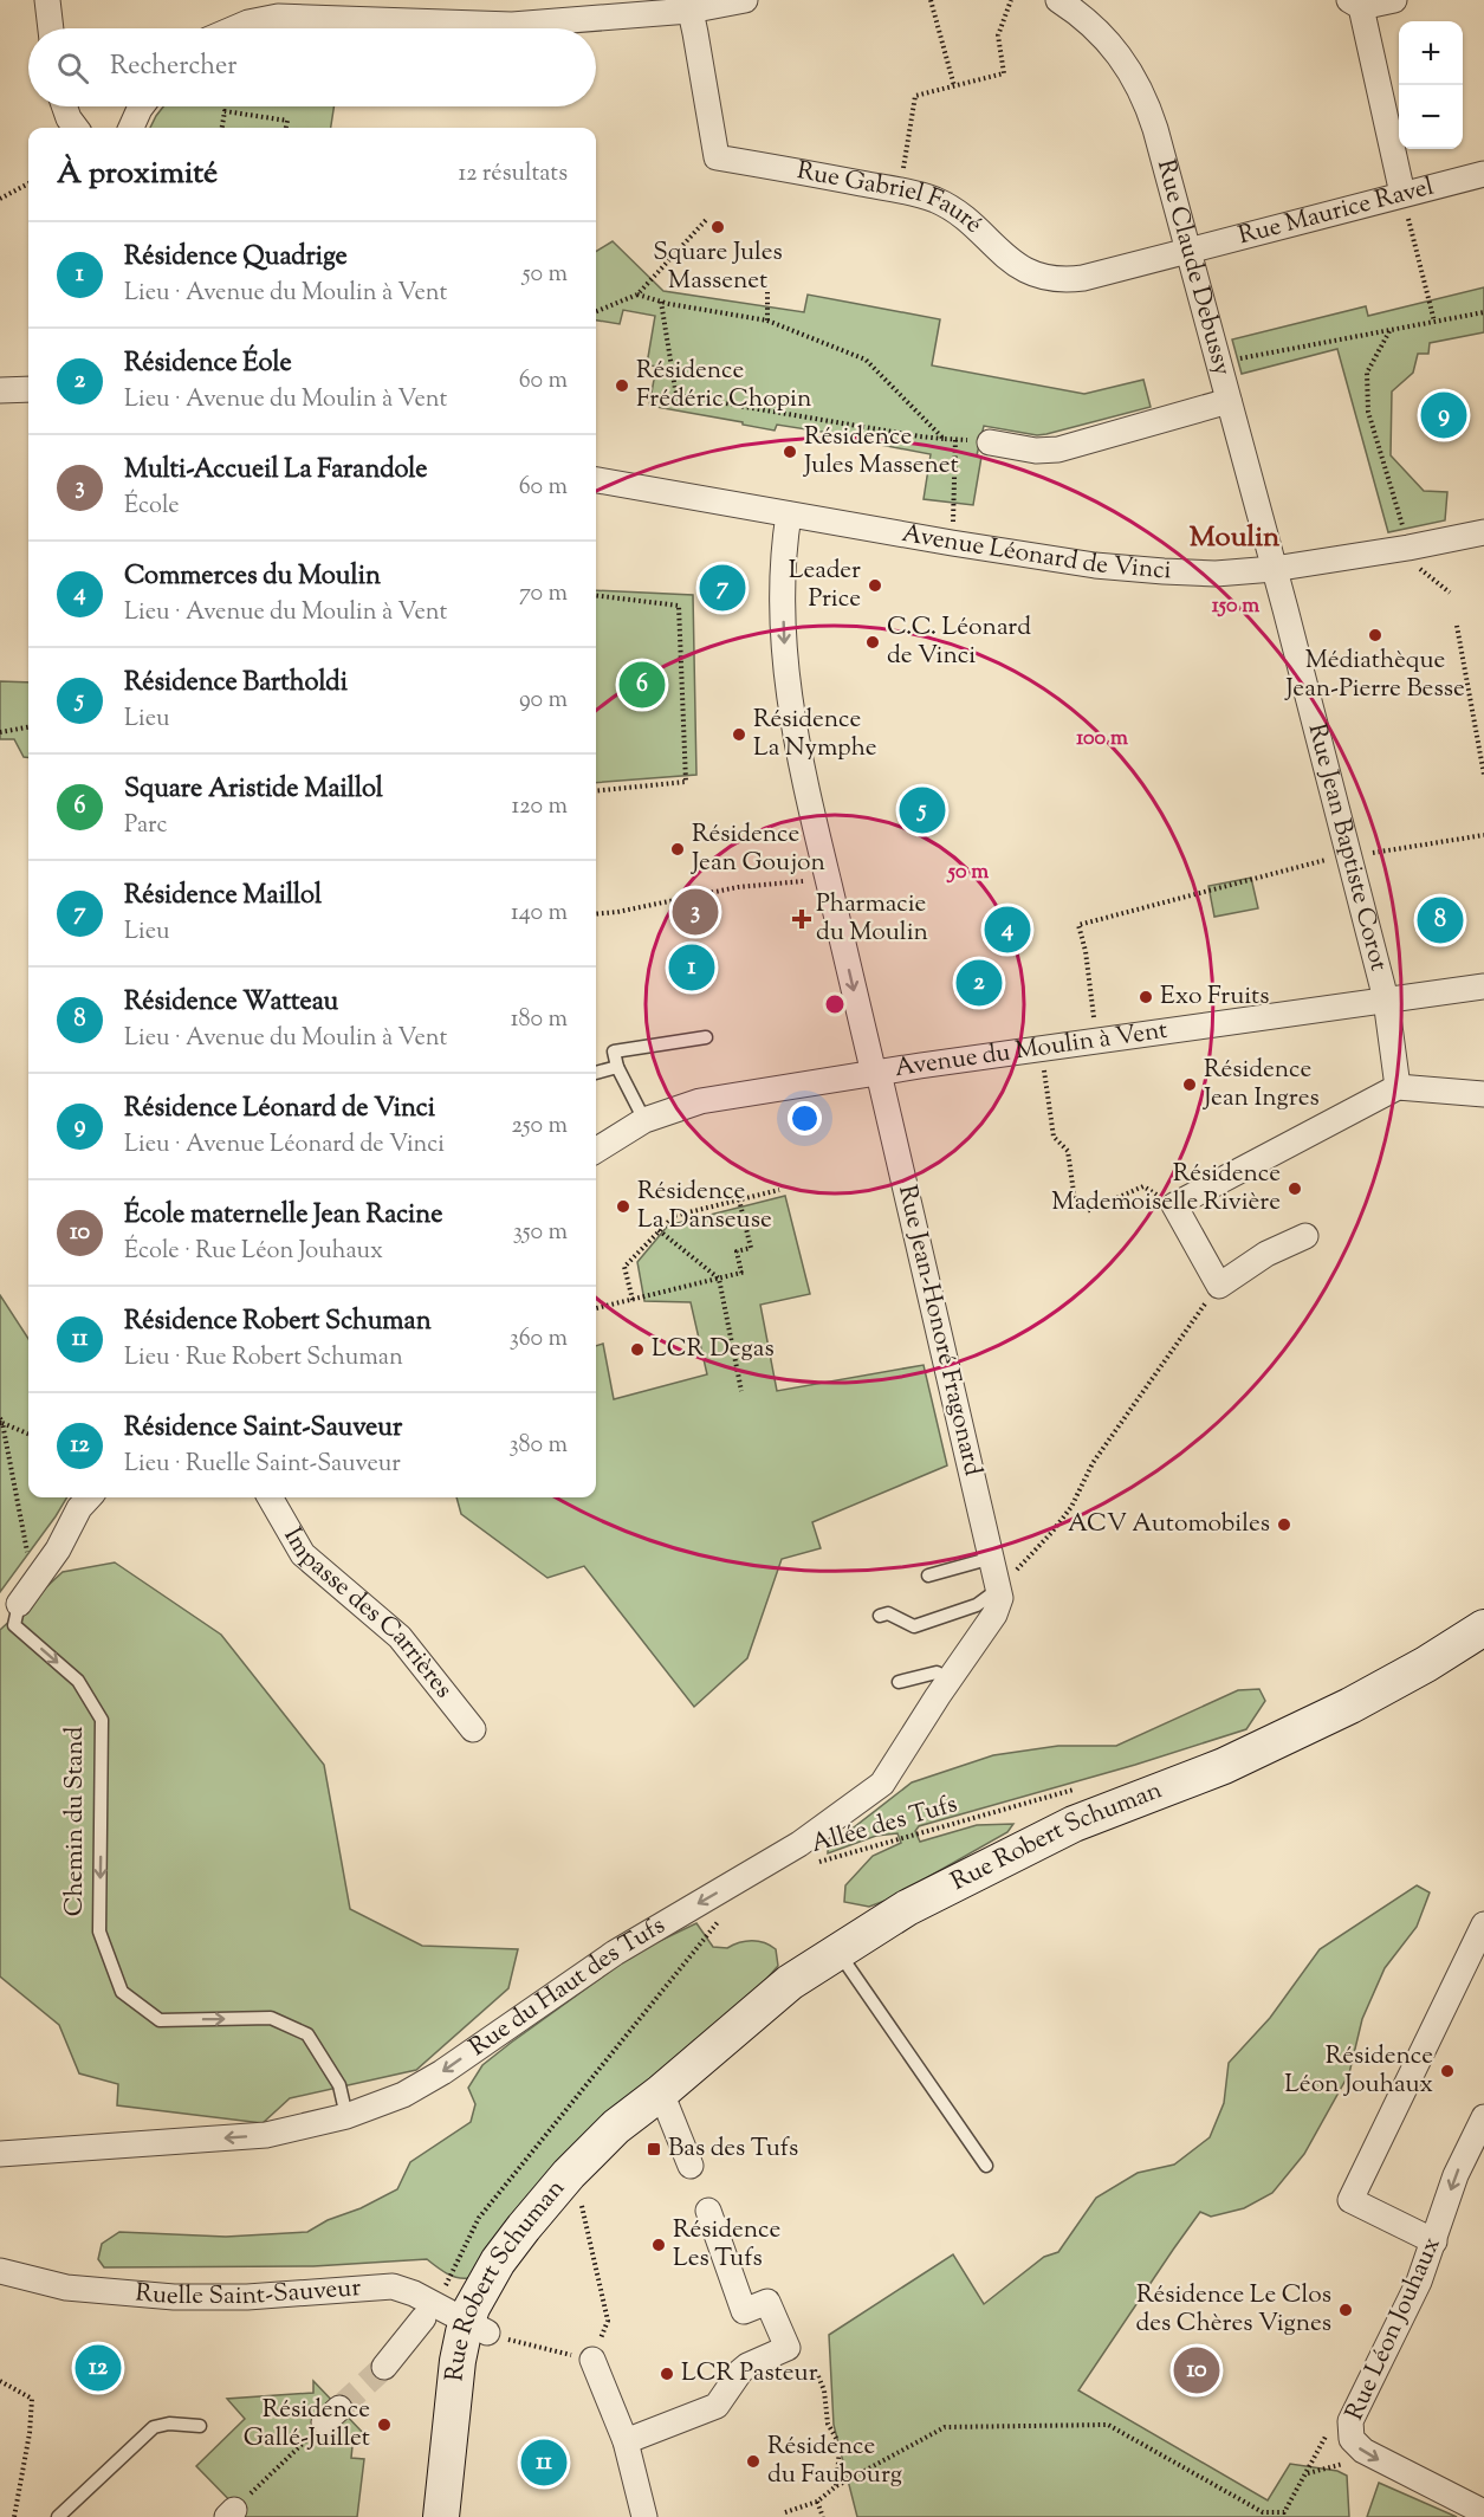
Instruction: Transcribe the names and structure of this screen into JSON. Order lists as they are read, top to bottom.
{
  "streets": {
    "main road": ["Rue Robert Schuman"],
    "street": [
      "Rue Gabriel Fauré",
      "Rue Maurice Ravel",
      "Rue Claude Debussy",
      "Avenue Léonard de Vinci",
      "Rue Jean Baptiste Corot",
      "Avenue du Moulin à Vent",
      "Rue Jean-Honoré Fragonard",
      "Impasse des Carrières",
      "Rue du Haut des Tufs",
      "Ruelle Saint-Sauveur",
      "Rue Léon Jouhaux"
    ],
    "lane": ["Chemin du Stand"],
    "path": ["Allée des Tufs"]
  },
  "crossings": [
    ["Rue Gabriel Fauré", "Rue Maurice Ravel"],
    ["Rue Gabriel Fauré", "Rue Claude Debussy"],
    ["Rue Maurice Ravel", "Rue Claude Debussy"],
    ["Rue Claude Debussy", "Avenue Léonard de Vinci"],
    ["Rue Claude Debussy", "Rue Jean Baptiste Corot"],
    ["Avenue Léonard de Vinci", "Rue Jean Baptiste Corot"],
    ["Avenue Léonard de Vinci", "Rue Jean-Honoré Fragonard"],
    ["Rue Jean Baptiste Corot", "Avenue du Moulin à Vent"],
    ["Avenue du Moulin à Vent", "Rue Jean-Honoré Fragonard"],
    ["Rue Jean-Honoré Fragonard", "Rue du Haut des Tufs"],
    ["Chemin du Stand", "Rue du Haut des Tufs"],
    ["Rue Robert Schuman", "Ruelle Saint-Sauveur"]
  ],
  "one_way": ["Rue Jean-Honoré Fragonard", "Chemin du Stand", "Rue du Haut des Tufs"],
  "districts": ["Moulin"],
  "places": {
    "other": [
      "Square Jules Massenet",
      "Résidence Frédéric Chopin",
      "Résidence Jules Massenet",
      "Leader Price",
      "Médiathèque Jean-Pierre Besse",
      "C.C. Léonard de Vinci",
      "Résidence La Nymphe",
      "Résidence Jean Goujon",
      "Exo Fruits",
      "Résidence Jean Ingres",
      "Résidence Mademoiselle Rivière",
      "Résidence La Danseuse",
      "LCR Degas",
      "ACV Automobiles",
      "Résidence Léon Jouhaux",
      "Résidence Les Tufs",
      "Résidence Le Clos des Chères Vignes",
      "LCR Pasteur",
      "Résidence Gallé-Juillet",
      "Résidence du Faubourg"
    ],
    "health": ["Pharmacie du Moulin"],
    "transit": ["Bas des Tufs"]
  },
  "page": {
    "map_buttons": ["+", "−"],
    "search": "Rechercher",
    "heading": ["À proximité", "12 résultats"],
    "list": [
      {
        "mark": "1",
        "name": "Résidence Quadrige",
        "note": "Lieu · Avenue du Moulin à Vent",
        "value": "50 m"
      },
      {
        "mark": "2",
        "name": "Résidence Éole",
        "note": "Lieu · Avenue du Moulin à Vent",
        "value": "60 m"
      },
      {
        "mark": "3",
        "name": "Multi-Accueil La Farandole",
        "note": "École",
        "value": "60 m"
      },
      {
        "mark": "4",
        "name": "Commerces du Moulin",
        "note": "Lieu · Avenue du Moulin à Vent",
        "value": "70 m"
      },
      {
        "mark": "5",
        "name": "Résidence Bartholdi",
        "note": "Lieu",
        "value": "90 m"
      },
      {
        "mark": "6",
        "name": "Square Aristide Maillol",
        "note": "Parc",
        "value": "120 m"
      },
      {
        "mark": "7",
        "name": "Résidence Maillol",
        "note": "Lieu",
        "value": "140 m"
      },
      {
        "mark": "8",
        "name": "Résidence Watteau",
        "note": "Lieu · Avenue du Moulin à Vent",
        "value": "180 m"
      },
      {
        "mark": "9",
        "name": "Résidence Léonard de Vinci",
        "note": "Lieu · Avenue Léonard de Vinci",
        "value": "250 m"
      },
      {
        "mark": "10",
        "name": "École maternelle Jean Racine",
        "note": "École · Rue Léon Jouhaux",
        "value": "350 m"
      },
      {
        "mark": "11",
        "name": "Résidence Robert Schuman",
        "note": "Lieu · Rue Robert Schuman",
        "value": "360 m"
      },
      {
        "mark": "12",
        "name": "Résidence Saint-Sauveur",
        "note": "Lieu · Ruelle Saint-Sauveur",
        "value": "380 m"
      }
    ],
    "pins": [
      "9",
      "7",
      "6",
      "5",
      "3",
      "8",
      "4",
      "1",
      "2",
      "12",
      "10",
      "11"
    ]
  },
  "rings": ["150 m", "100 m", "50 m"]
}
